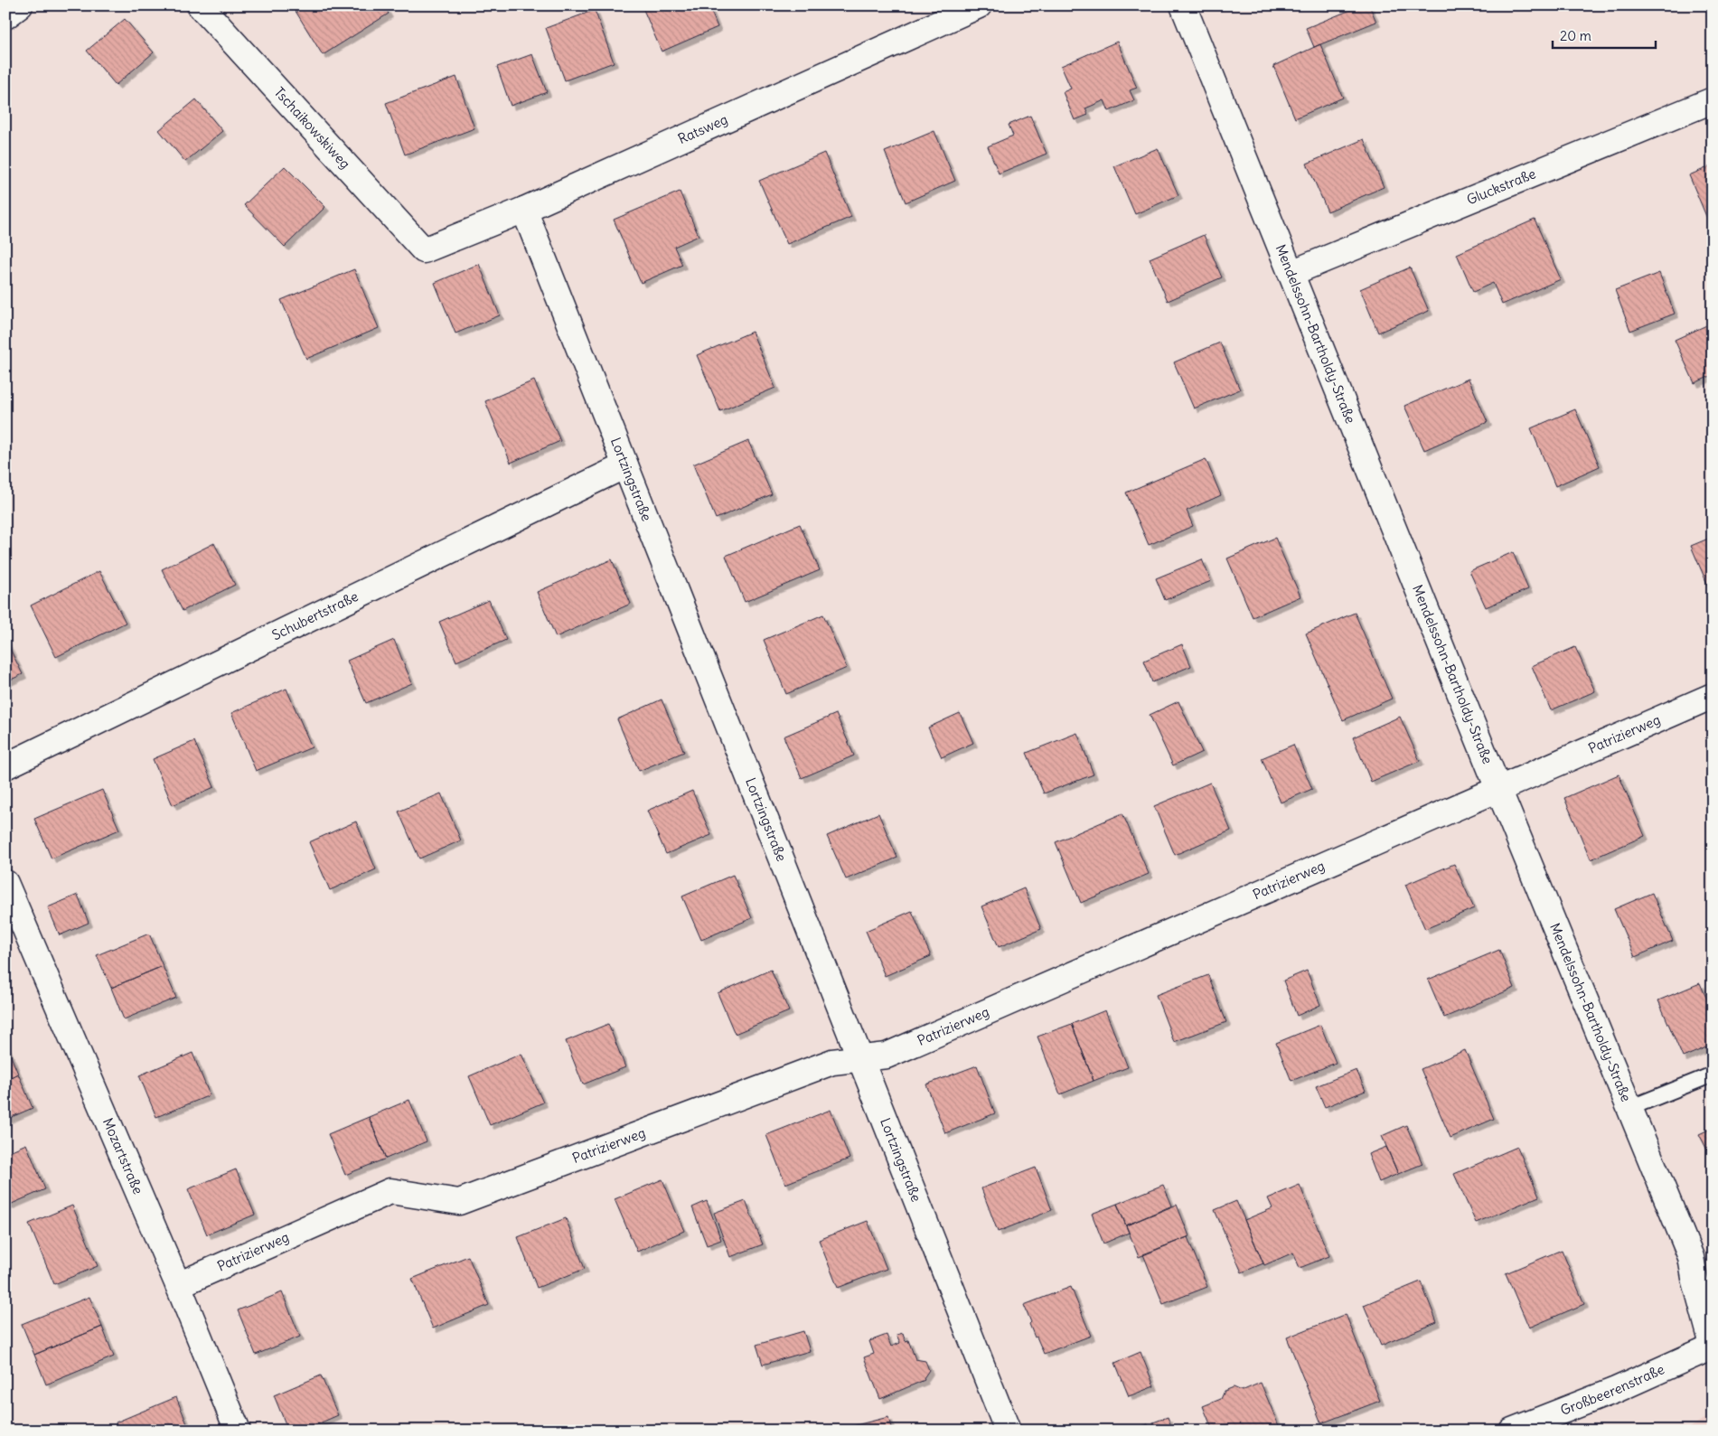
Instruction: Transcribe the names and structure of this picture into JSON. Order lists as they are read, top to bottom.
{
  "streets": {
    "street": [
      "Tschaikowskiweg",
      "Ratsweg",
      "Gluckstraße",
      "Mendelssohn-Bartholdy-Straße",
      "Lortzingstraße",
      "Schubertstraße",
      "Patrizierweg",
      "Mozartstraße",
      "Großbeerenstraße"
    ]
  },
  "crossings": [
    ["Tschaikowskiweg", "Ratsweg"],
    ["Ratsweg", "Lortzingstraße"],
    ["Gluckstraße", "Mendelssohn-Bartholdy-Straße"],
    ["Mendelssohn-Bartholdy-Straße", "Patrizierweg"],
    ["Mendelssohn-Bartholdy-Straße", "Großbeerenstraße"],
    ["Lortzingstraße", "Schubertstraße"],
    ["Lortzingstraße", "Patrizierweg"],
    ["Patrizierweg", "Mozartstraße"]
  ],
  "scale_bar": "20 m"
}
